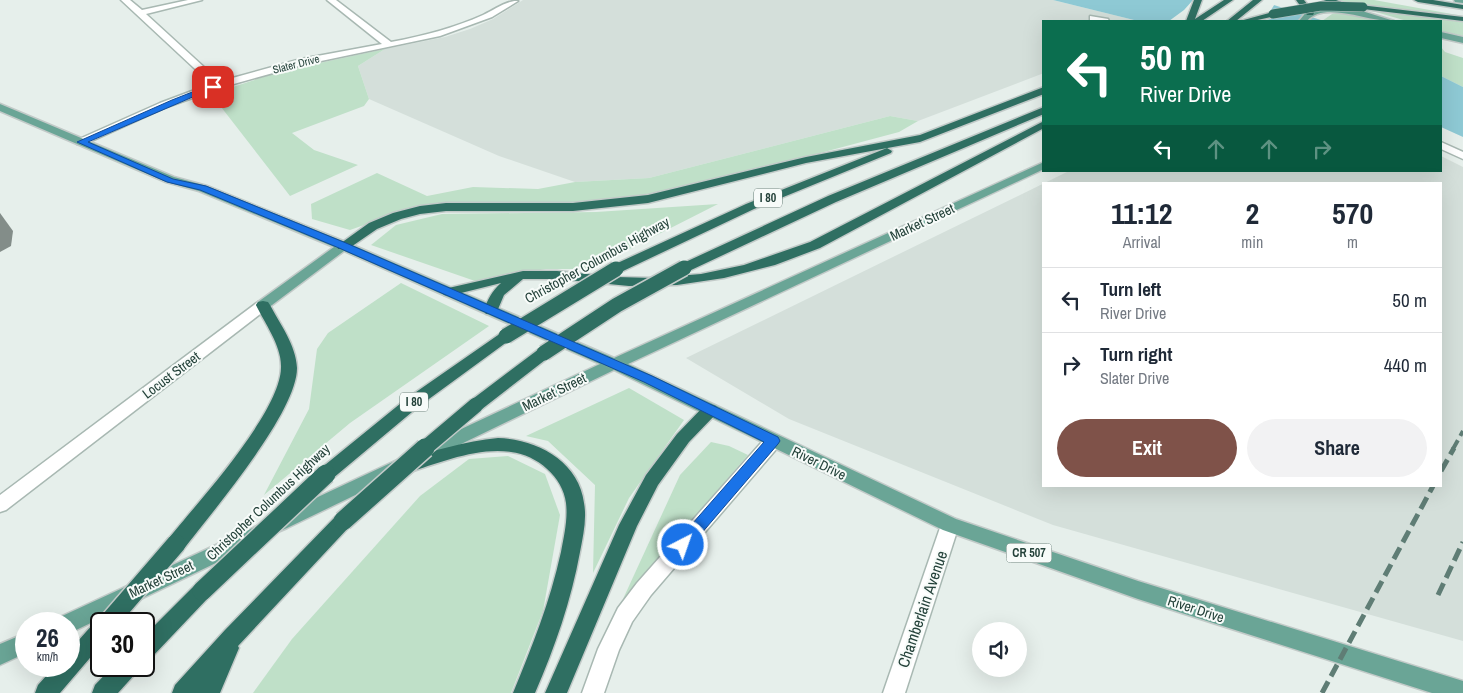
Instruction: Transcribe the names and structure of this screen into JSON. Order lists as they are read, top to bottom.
{
  "streets": {
    "highway": ["I 80", "Christopher Columbus Highway"],
    "main road": [
      "Market Street",
      "Locust Street",
      "River Drive",
      "CR 507"
    ],
    "street": ["Slater Drive", "Chamberlain Avenue"]
  },
  "crossings": [
    ["Slater Drive", "River Drive"],
    ["Market Street", "River Drive"],
    ["Locust Street", "River Drive"],
    ["River Drive", "Chamberlain Avenue"]
  ],
  "page": {
    "turn": ["50 m", "River Drive"],
    "eta": [
      "11:12",
      "Arrival",
      "2",
      "min",
      "570",
      "m"
    ],
    "list": [
      {
        "name": "Turn left",
        "note": "River Drive",
        "value": "50 m"
      },
      {
        "name": "Turn right",
        "note": "Slater Drive",
        "value": "440 m"
      }
    ],
    "buttons": ["Exit", "Share"],
    "speed": "26 km/h",
    "limit": "30"
  }
}
